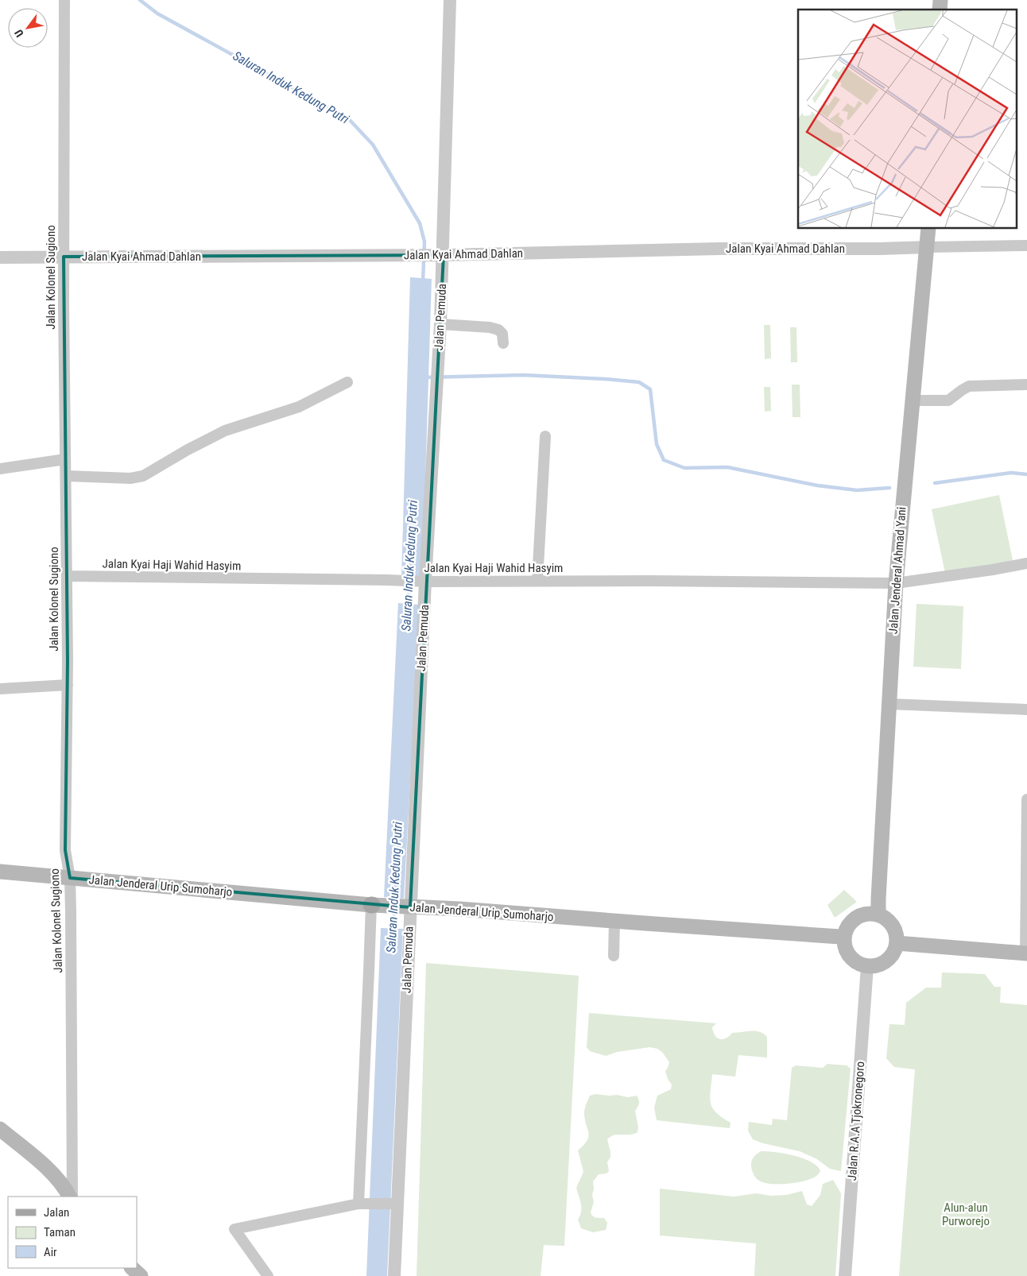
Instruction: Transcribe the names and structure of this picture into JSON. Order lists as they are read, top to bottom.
{
  "streets": {
    "main road": ["Jalan Jenderal Ahmad Yani", "Jalan Jenderal Urip Sumoharjo"],
    "street": [
      "Jalan Kyai Ahmad Dahlan",
      "Jalan Kolonel Sugiono",
      "Jalan Pemuda",
      "Jalan Kyai Haji Wahid Hasyim",
      "Jalan R.A.A Tjokronegoro"
    ]
  },
  "crossings": [
    ["Jalan Kyai Ahmad Dahlan", "Jalan Kolonel Sugiono"],
    ["Jalan Kyai Ahmad Dahlan", "Jalan Pemuda"],
    ["Jalan Kyai Ahmad Dahlan", "Jalan Jenderal Ahmad Yani"],
    ["Jalan Kolonel Sugiono", "Jalan Kyai Haji Wahid Hasyim"],
    ["Jalan Kolonel Sugiono", "Jalan Jenderal Urip Sumoharjo"],
    ["Jalan Pemuda", "Jalan Kyai Haji Wahid Hasyim"],
    ["Jalan Pemuda", "Jalan Jenderal Urip Sumoharjo"],
    ["Jalan Kyai Haji Wahid Hasyim", "Jalan Jenderal Ahmad Yani"],
    ["Jalan Jenderal Ahmad Yani", "Jalan Jenderal Urip Sumoharjo"],
    ["Jalan Jenderal Ahmad Yani", "Jalan R.A.A Tjokronegoro"],
    ["Jalan Jenderal Urip Sumoharjo", "Jalan R.A.A Tjokronegoro"]
  ],
  "water": ["Saluran Induk Kedung Putri"],
  "parks": ["Alun-alun Purworejo"],
  "legend": ["Jalan", "Taman", "Air"],
  "north": "bottom left"
}
